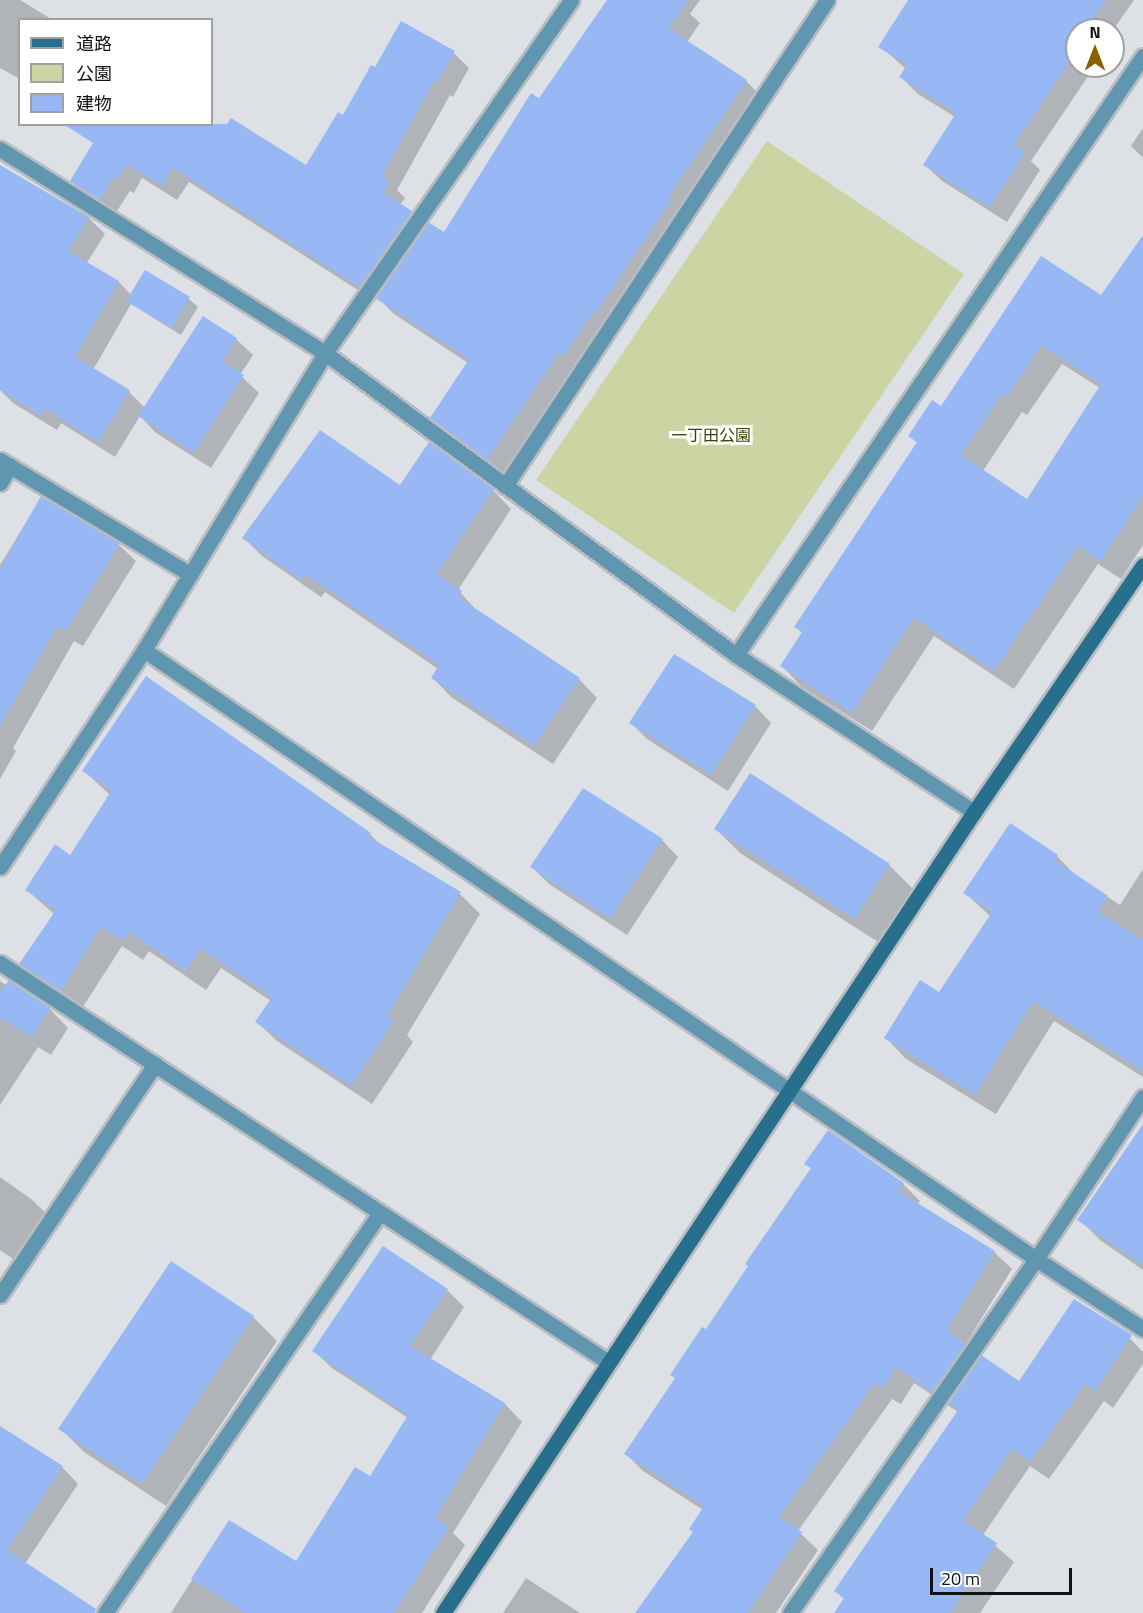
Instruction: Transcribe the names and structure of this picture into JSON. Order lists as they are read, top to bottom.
{
  "parks": ["一丁田公園"],
  "legend": ["道路", "公園", "建物"],
  "scale_bar": "20 m",
  "north": "top"
}
